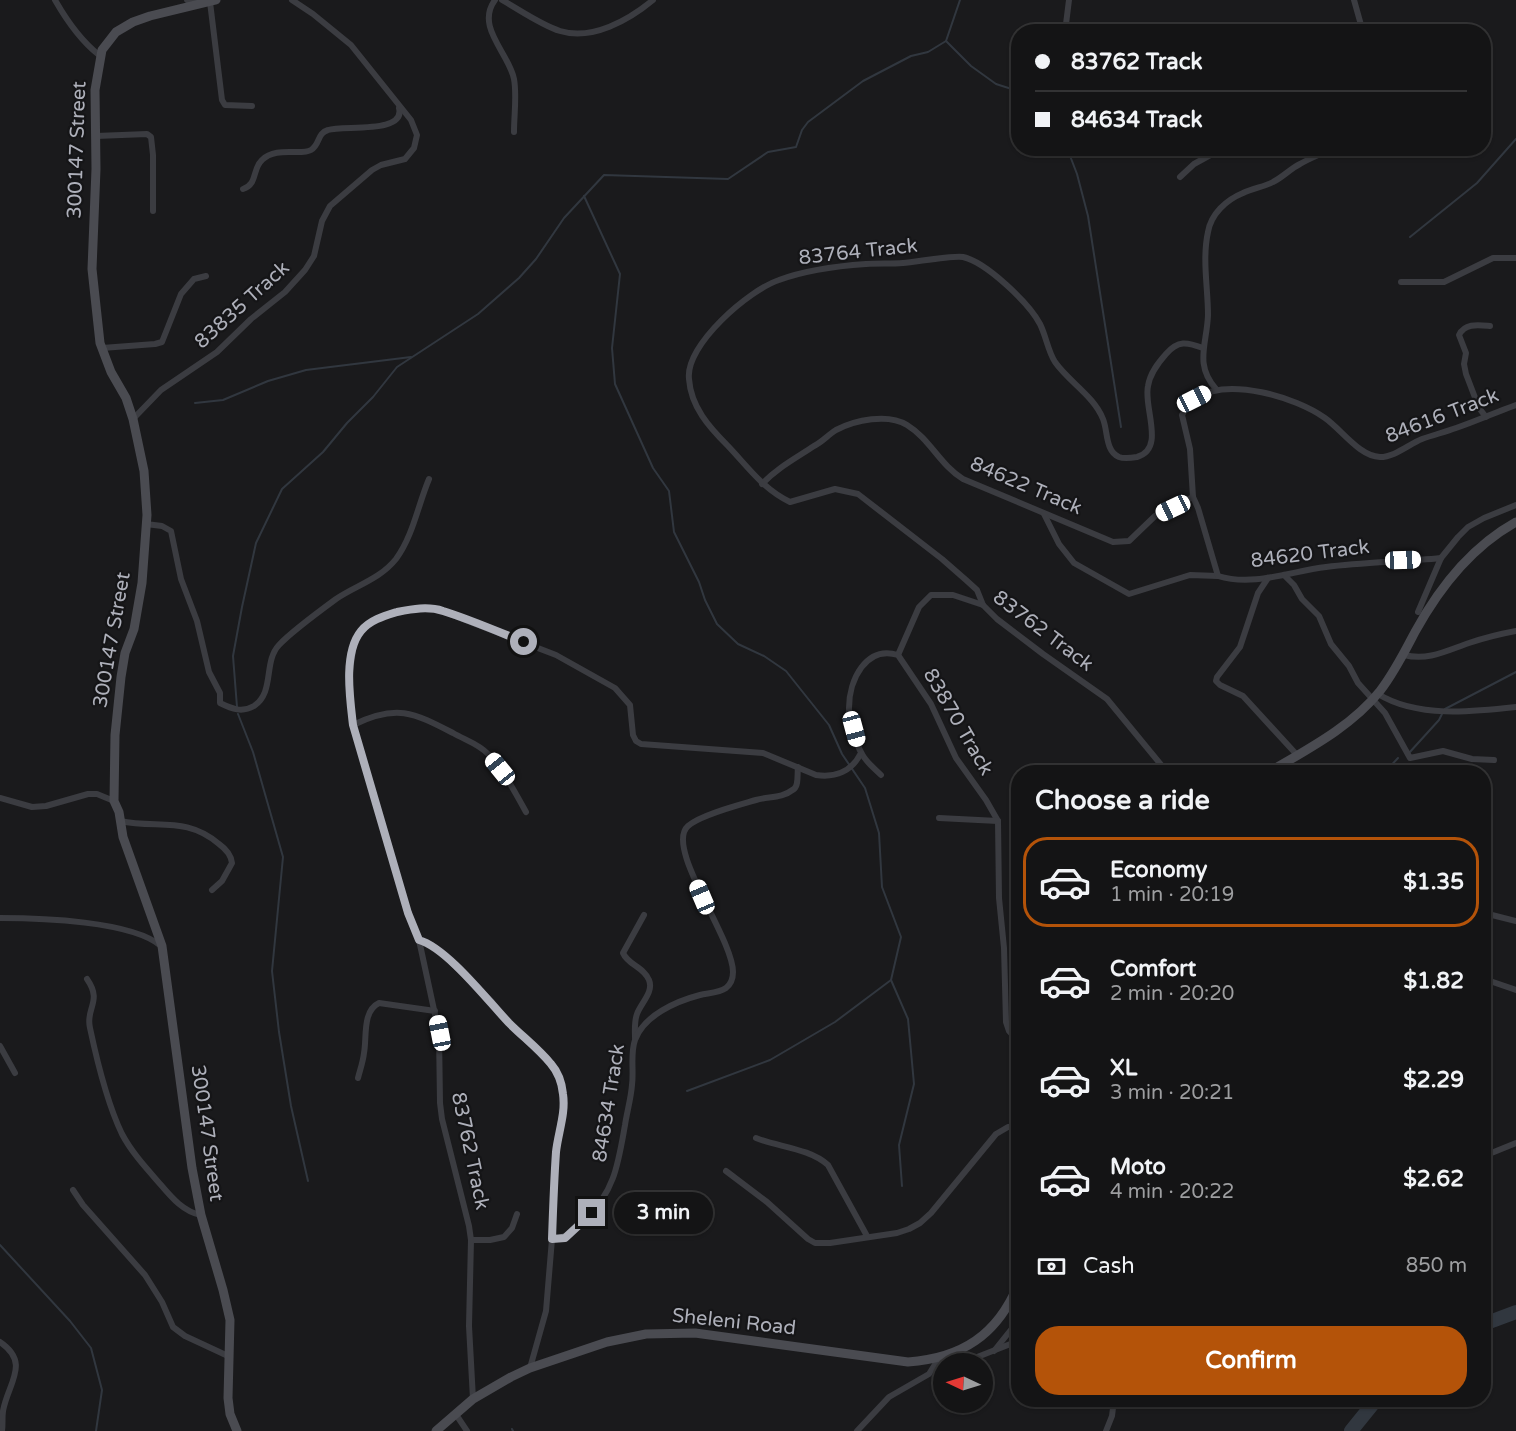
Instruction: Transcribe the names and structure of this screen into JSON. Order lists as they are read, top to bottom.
{
  "streets": {
    "street": [
      "300147 Street",
      "83764 Track",
      "83835 Track",
      "84616 Track",
      "84622 Track",
      "84620 Track",
      "83762 Track",
      "83870 Track",
      "84634 Track",
      "Sheleni Road"
    ]
  },
  "crossings": [
    ["300147 Street", "83835 Track"],
    ["83764 Track", "84622 Track"],
    ["83764 Track", "83762 Track"],
    ["84616 Track", "84622 Track"],
    ["84622 Track", "84620 Track"],
    ["83762 Track", "83870 Track"],
    ["83762 Track", "84634 Track"],
    ["83762 Track", "Sheleni Road"]
  ],
  "north": "left",
  "page": {
    "banner": ["83762 Track", "84634 Track"],
    "heading": "Choose a ride",
    "list": [
      {
        "name": "Economy",
        "note": "1 min · 20:19",
        "value": "$1.35"
      },
      {
        "name": "Comfort",
        "note": "2 min · 20:20",
        "value": "$1.82"
      },
      {
        "name": "XL",
        "note": "3 min · 20:21",
        "value": "$2.29"
      },
      {
        "name": "Moto",
        "note": "4 min · 20:22",
        "value": "$2.62"
      }
    ],
    "bubble": "3 min",
    "pay": ["Cash", "850 m"],
    "buttons": "Confirm"
  }
}
